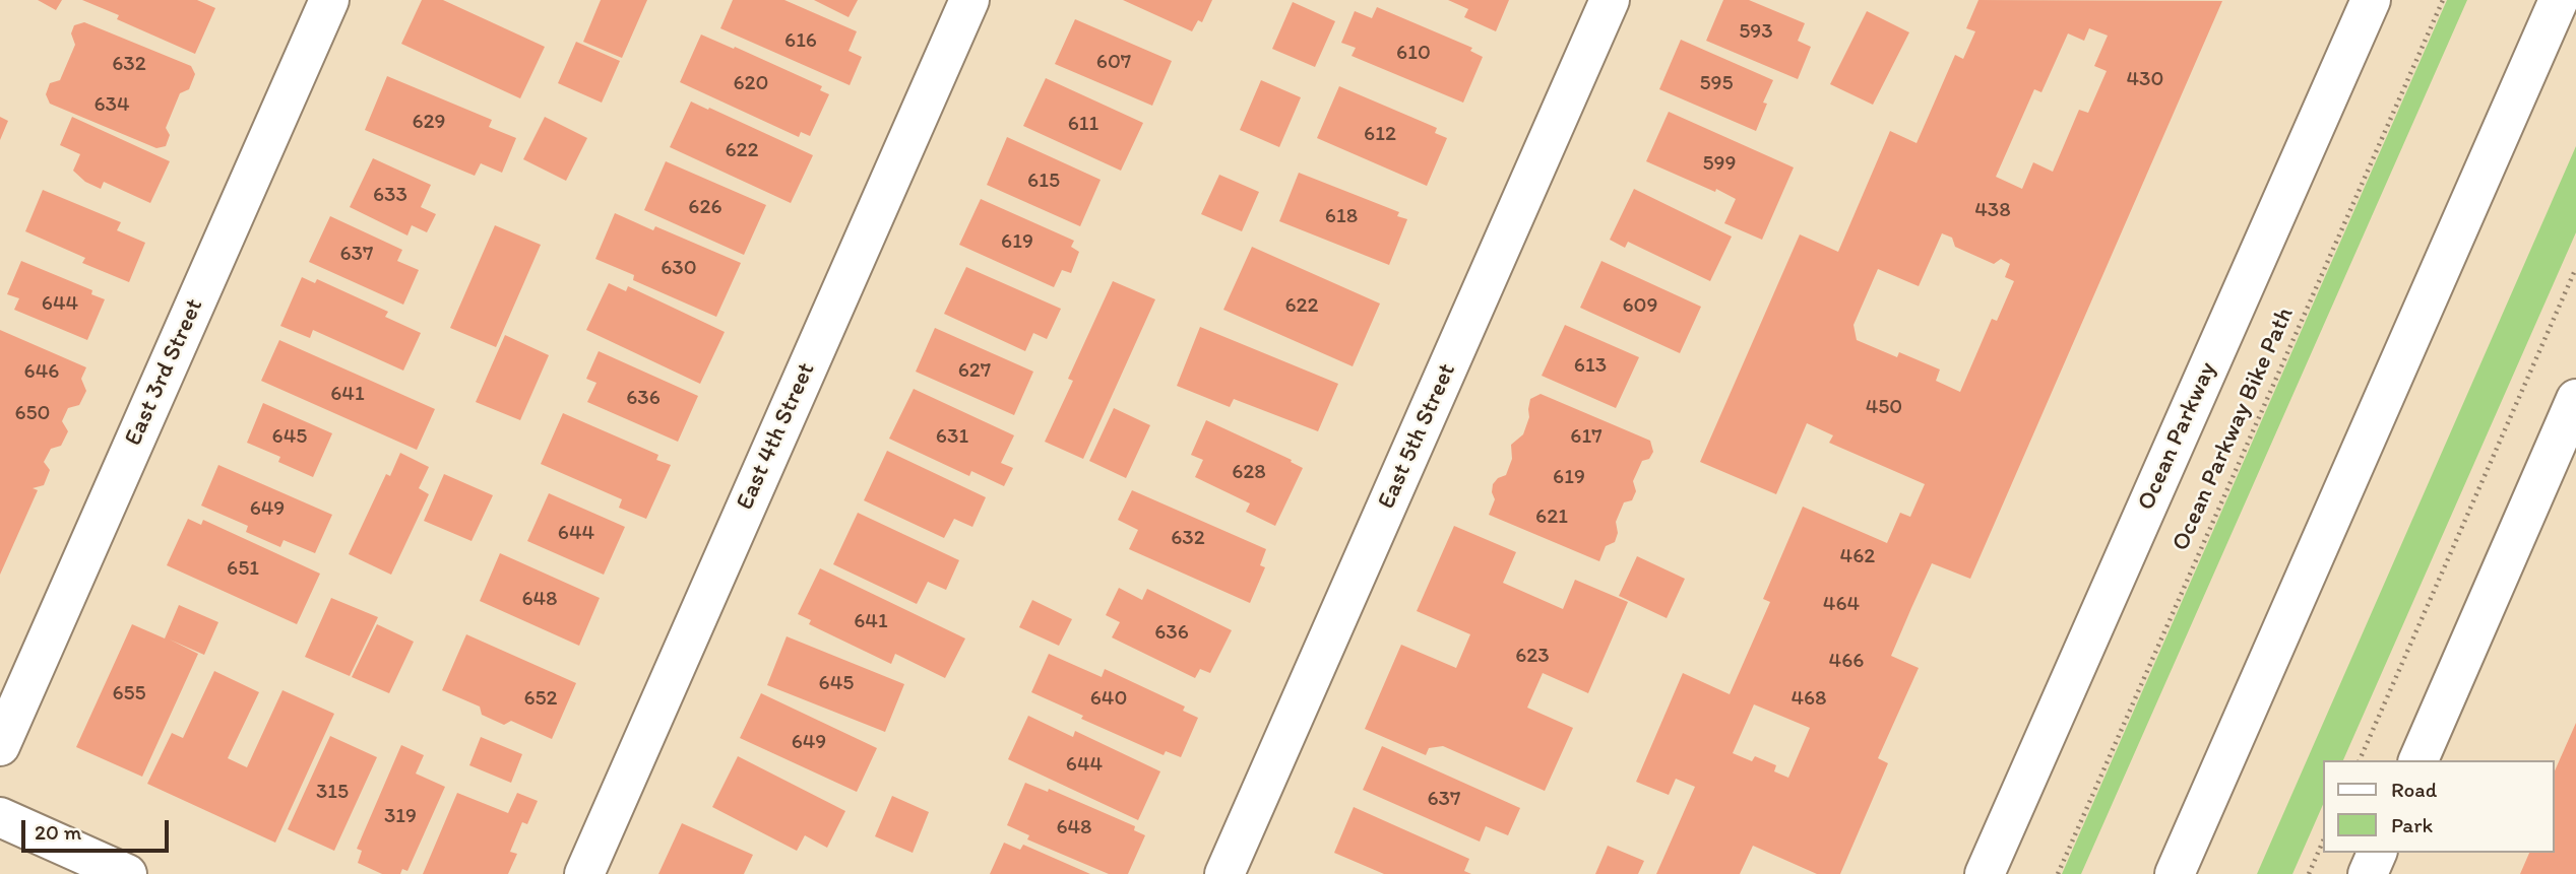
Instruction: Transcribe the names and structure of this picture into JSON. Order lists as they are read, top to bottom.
{
  "streets": {
    "street": [
      "East 3rd Street",
      "East 4th Street",
      "East 5th Street",
      "Ocean Parkway"
    ],
    "path": ["Ocean Parkway Bike Path"]
  },
  "house_numbers": [
    "593",
    "616",
    "610",
    "607",
    "632",
    "430",
    "620",
    "595",
    "634",
    "629",
    "611",
    "612",
    "622",
    "599",
    "615",
    "633",
    "626",
    "438",
    "618",
    "619",
    "637",
    "630",
    "644",
    "622",
    "609",
    "613",
    "627",
    "646",
    "641",
    "636",
    "450",
    "650",
    "645",
    "631",
    "617",
    "628",
    "619",
    "649",
    "621",
    "644",
    "632",
    "462",
    "651",
    "648",
    "464",
    "641",
    "636",
    "623",
    "466",
    "645",
    "655",
    "652",
    "640",
    "468",
    "649",
    "644",
    "315",
    "637",
    "319",
    "648"
  ],
  "legend": ["Road", "Park"],
  "scale_bar": "20 m"
}
